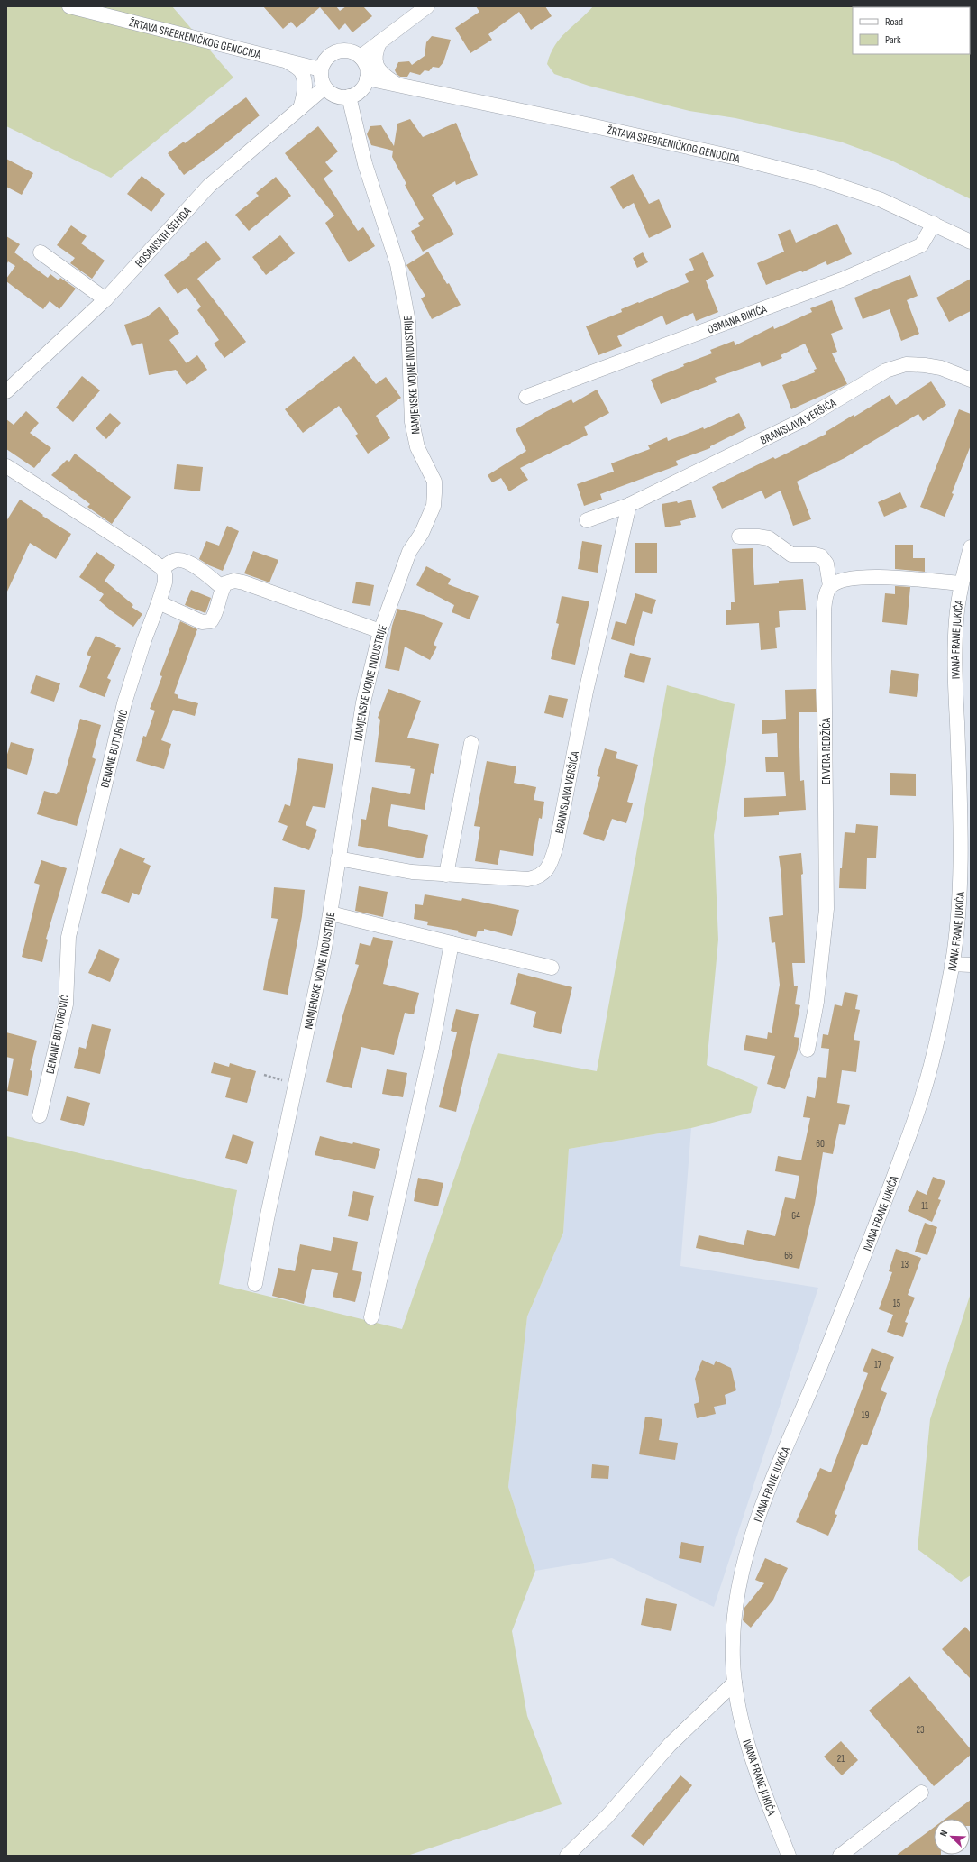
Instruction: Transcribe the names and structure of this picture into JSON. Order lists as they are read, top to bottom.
{
  "streets": {
    "street": [
      "ŽRTAVA SREBRENIČKOG GENOCIDA",
      "BOSANSKIH ŠEHIDA",
      "OSMANA ĐIKIĆA",
      "NAMJENSKE VOJNE INDUSTRIJE",
      "BRANISLAVA VERŠIĆA",
      "IVANA FRANE JUKIĆA",
      "ĐENANE BUTUROVIĆ",
      "ENVERA REDŽIĆA"
    ]
  },
  "crossings": [
    ["ŽRTAVA SREBRENIČKOG GENOCIDA", "BOSANSKIH ŠEHIDA"],
    ["ŽRTAVA SREBRENIČKOG GENOCIDA", "OSMANA ĐIKIĆA"],
    ["ŽRTAVA SREBRENIČKOG GENOCIDA", "NAMJENSKE VOJNE INDUSTRIJE"],
    ["BOSANSKIH ŠEHIDA", "NAMJENSKE VOJNE INDUSTRIJE"],
    ["NAMJENSKE VOJNE INDUSTRIJE", "BRANISLAVA VERŠIĆA"]
  ],
  "house_numbers": [
    "60",
    "11",
    "64",
    "66",
    "13",
    "15",
    "17",
    "19",
    "23",
    "21"
  ],
  "legend": ["Road", "Park"],
  "north": "top left"
}
